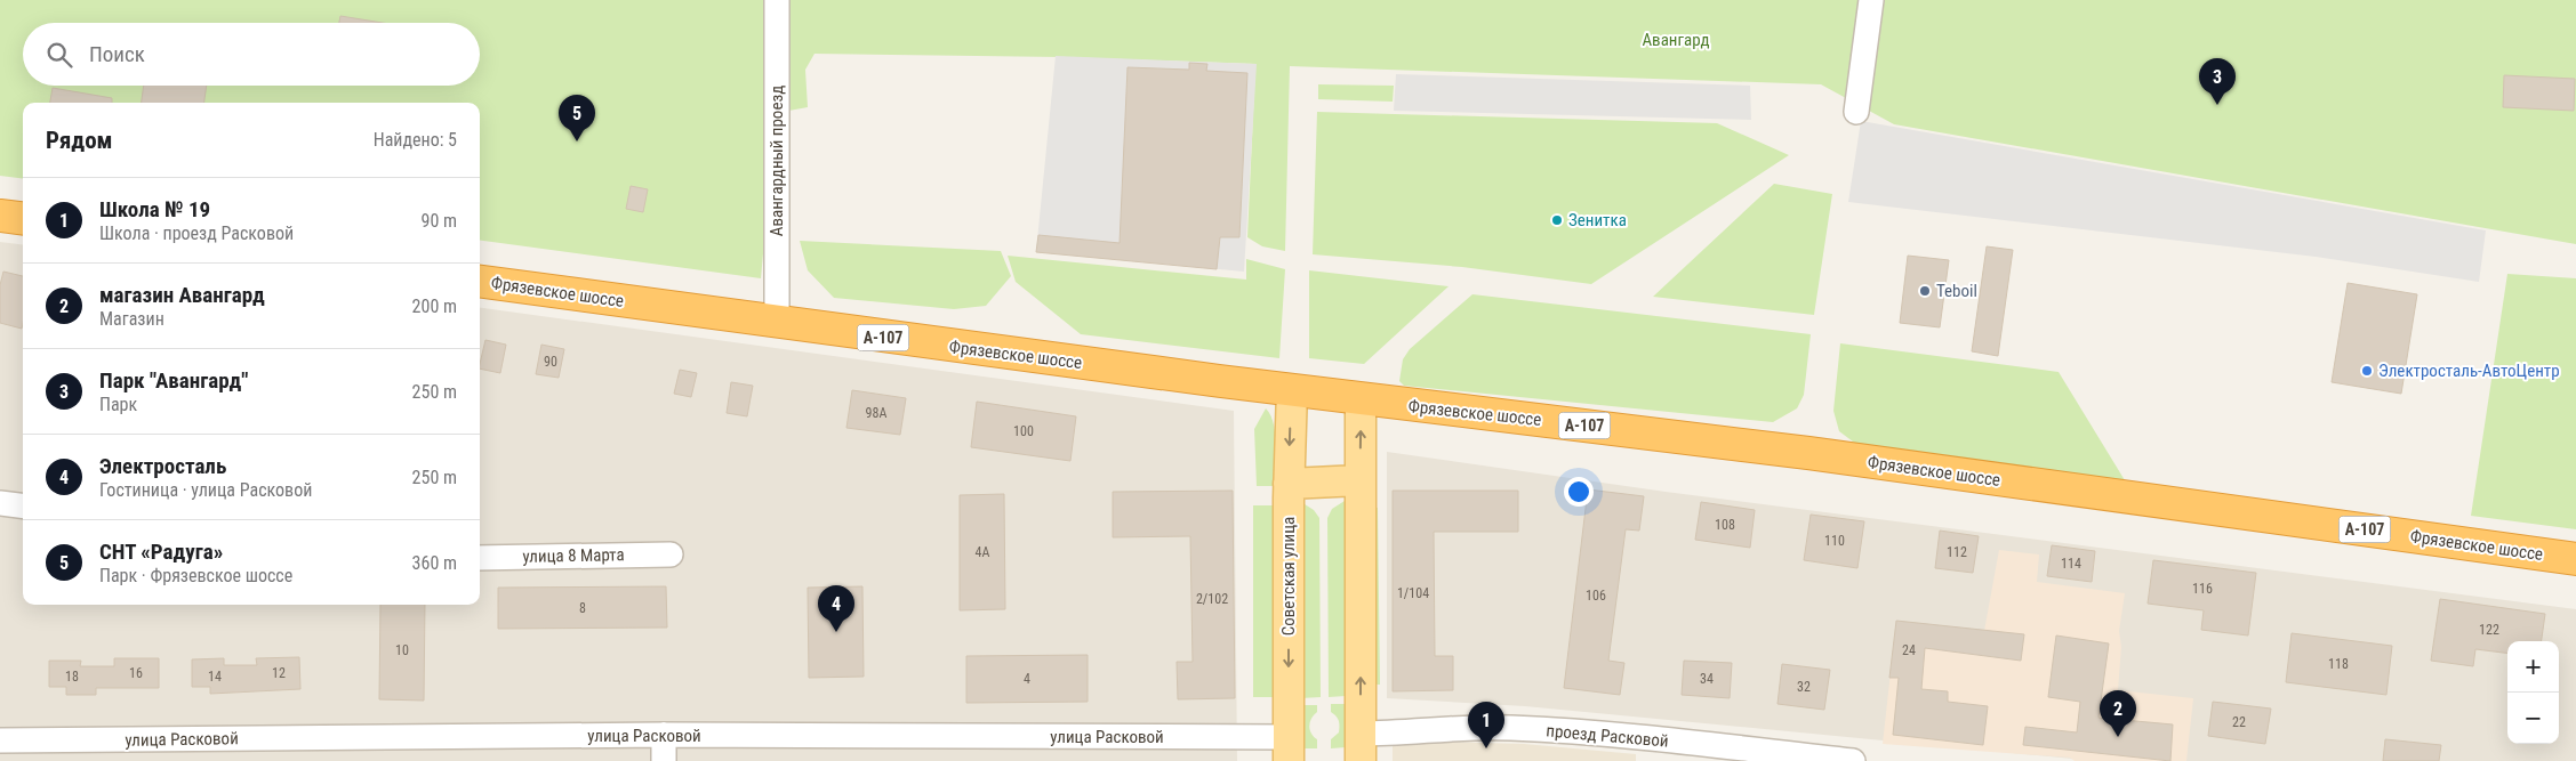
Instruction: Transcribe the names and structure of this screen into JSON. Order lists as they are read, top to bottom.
{
  "streets": {
    "highway": ["Фрязевское шоссе", "А-107"],
    "main road": ["Советская улица"],
    "street": [
      "Авангардный проезд",
      "улица 8 Марта",
      "улица Расковой",
      "проезд Расковой"
    ]
  },
  "crossings": [
    ["Авангардный проезд", "Фрязевское шоссе"],
    ["Фрязевское шоссе", "Советская улица"],
    ["Советская улица", "улица Расковой"]
  ],
  "parks": ["Авангард"],
  "places": ["Зенитка", "Teboil", "Электросталь-АвтоЦентр"],
  "house_numbers": [
    "90",
    "98А",
    "100",
    "108",
    "110",
    "4А",
    "112",
    "114",
    "116",
    "1/104",
    "106",
    "2/102",
    "8",
    "122",
    "10",
    "24",
    "118",
    "16",
    "12",
    "18",
    "14",
    "4",
    "34",
    "32",
    "22"
  ],
  "page": {
    "search": "Поиск",
    "pins": [
      "3",
      "5",
      "4",
      "2",
      "1"
    ],
    "heading": ["Рядом", "Найдено: 5"],
    "list": [
      {
        "mark": "1",
        "name": "Школа № 19",
        "note": "Школа · проезд Расковой",
        "value": "90 m"
      },
      {
        "mark": "2",
        "name": "магазин Авангард",
        "note": "Магазин",
        "value": "200 m"
      },
      {
        "mark": "3",
        "name": "Парк \"Авангард\"",
        "note": "Парк",
        "value": "250 m"
      },
      {
        "mark": "4",
        "name": "Электросталь",
        "note": "Гостиница · улица Расковой",
        "value": "250 m"
      },
      {
        "mark": "5",
        "name": "СНТ «Радуга»",
        "note": "Парк · Фрязевское шоссе",
        "value": "360 m"
      }
    ],
    "map_buttons": ["+", "−"]
  }
}
